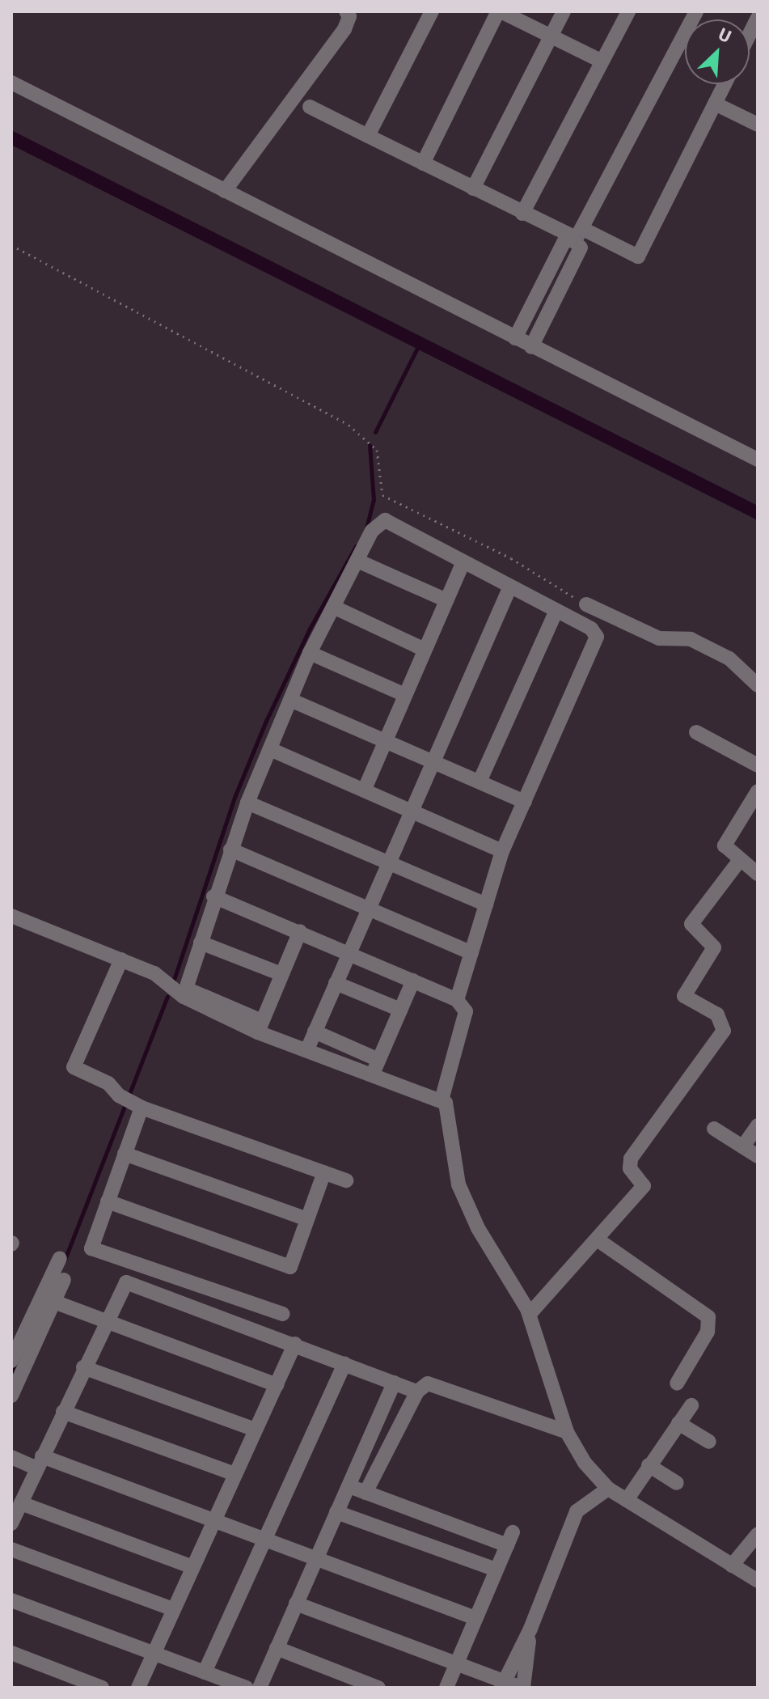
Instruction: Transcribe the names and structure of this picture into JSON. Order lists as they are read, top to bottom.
{
  "north": "top right"
}
